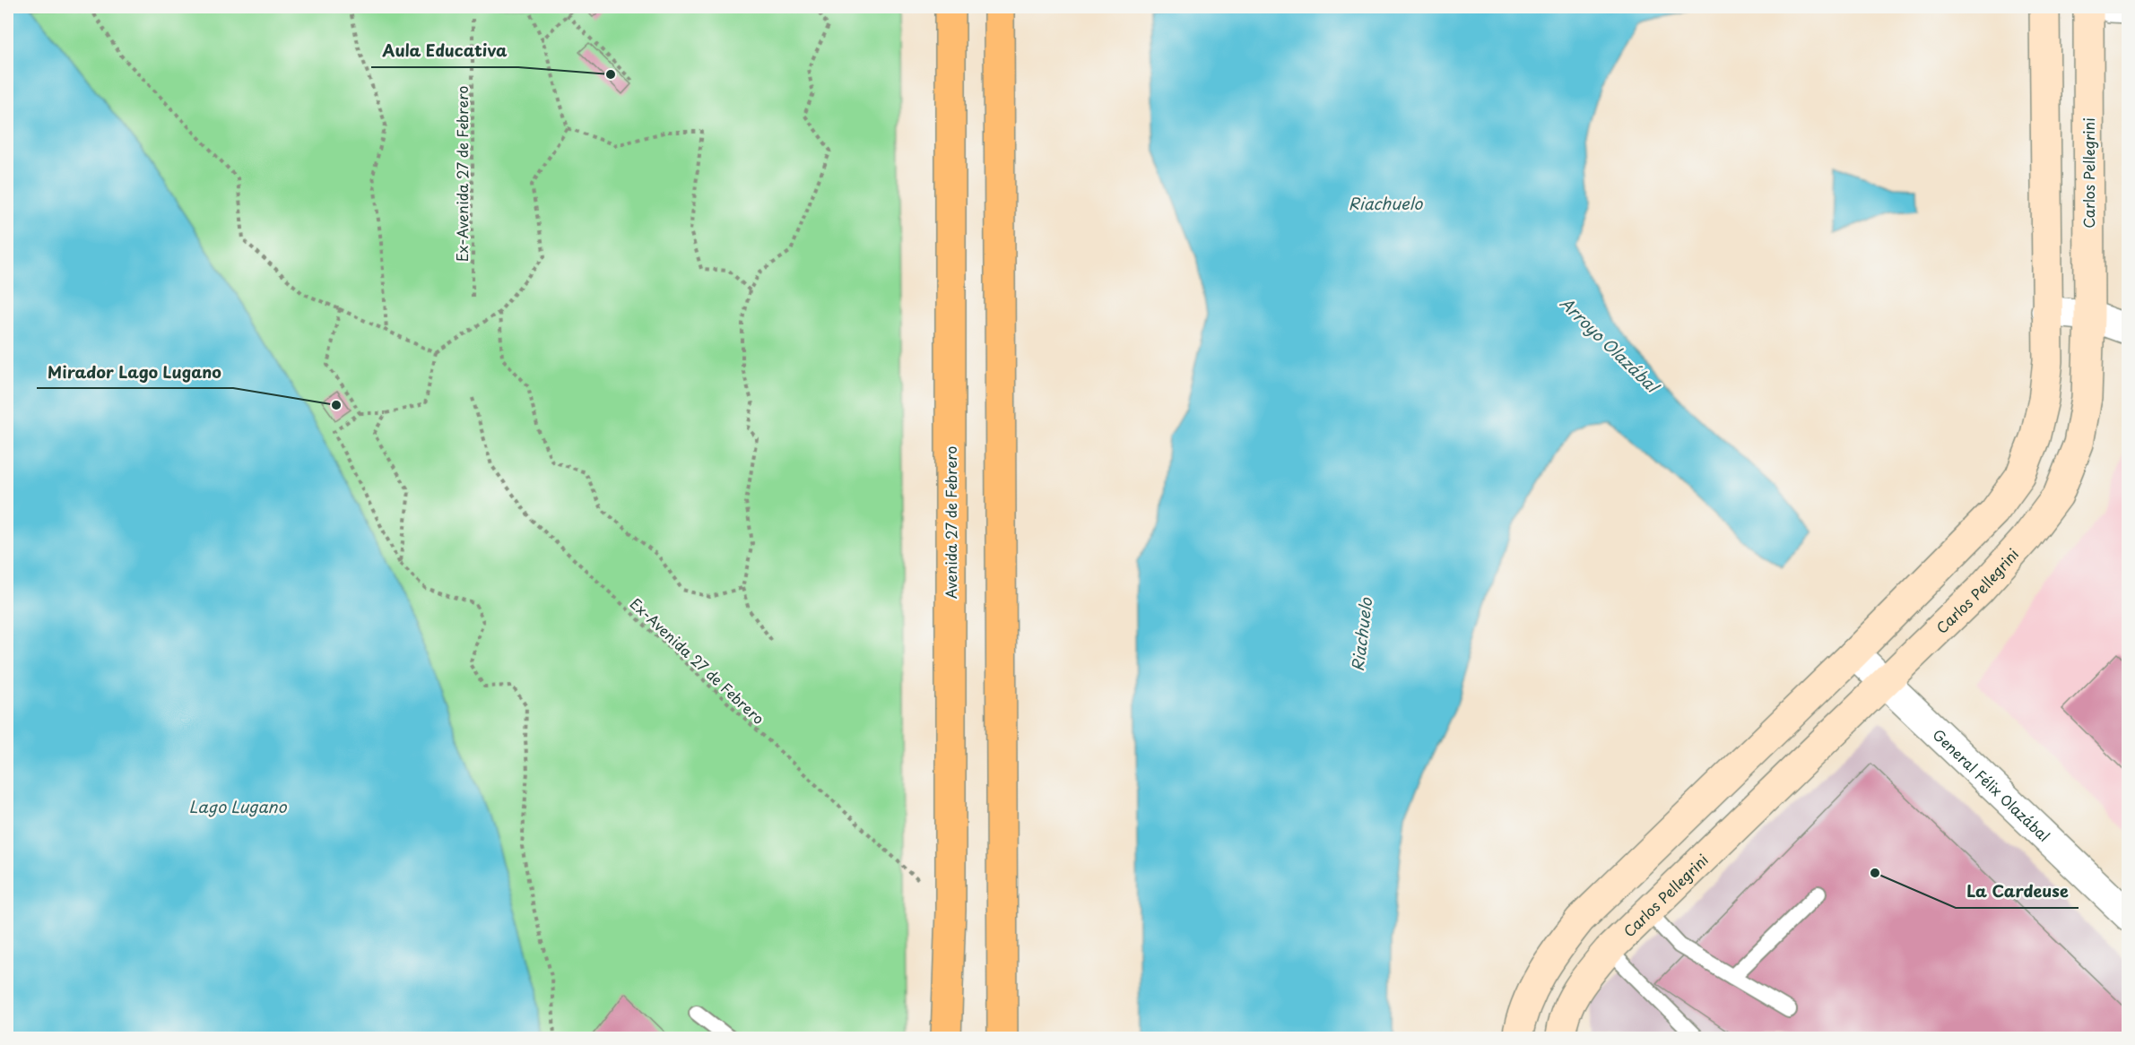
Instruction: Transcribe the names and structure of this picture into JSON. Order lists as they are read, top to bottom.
{
  "streets": {
    "main road": ["Carlos Pellegrini", "Avenida 27 de Febrero"],
    "street": ["General Félix Olazábal"],
    "path": ["Ex-Avenida 27 de Febrero"]
  },
  "crossings": [
    ["Carlos Pellegrini", "General Félix Olazábal"],
    ["Ex-Avenida 27 de Febrero", "Avenida 27 de Febrero"]
  ],
  "water": ["Riachuelo", "Arroyo Olazábal", "Lago Lugano"],
  "places": ["Aula Educativa", "Mirador Lago Lugano", "La Cardeuse"]
}
